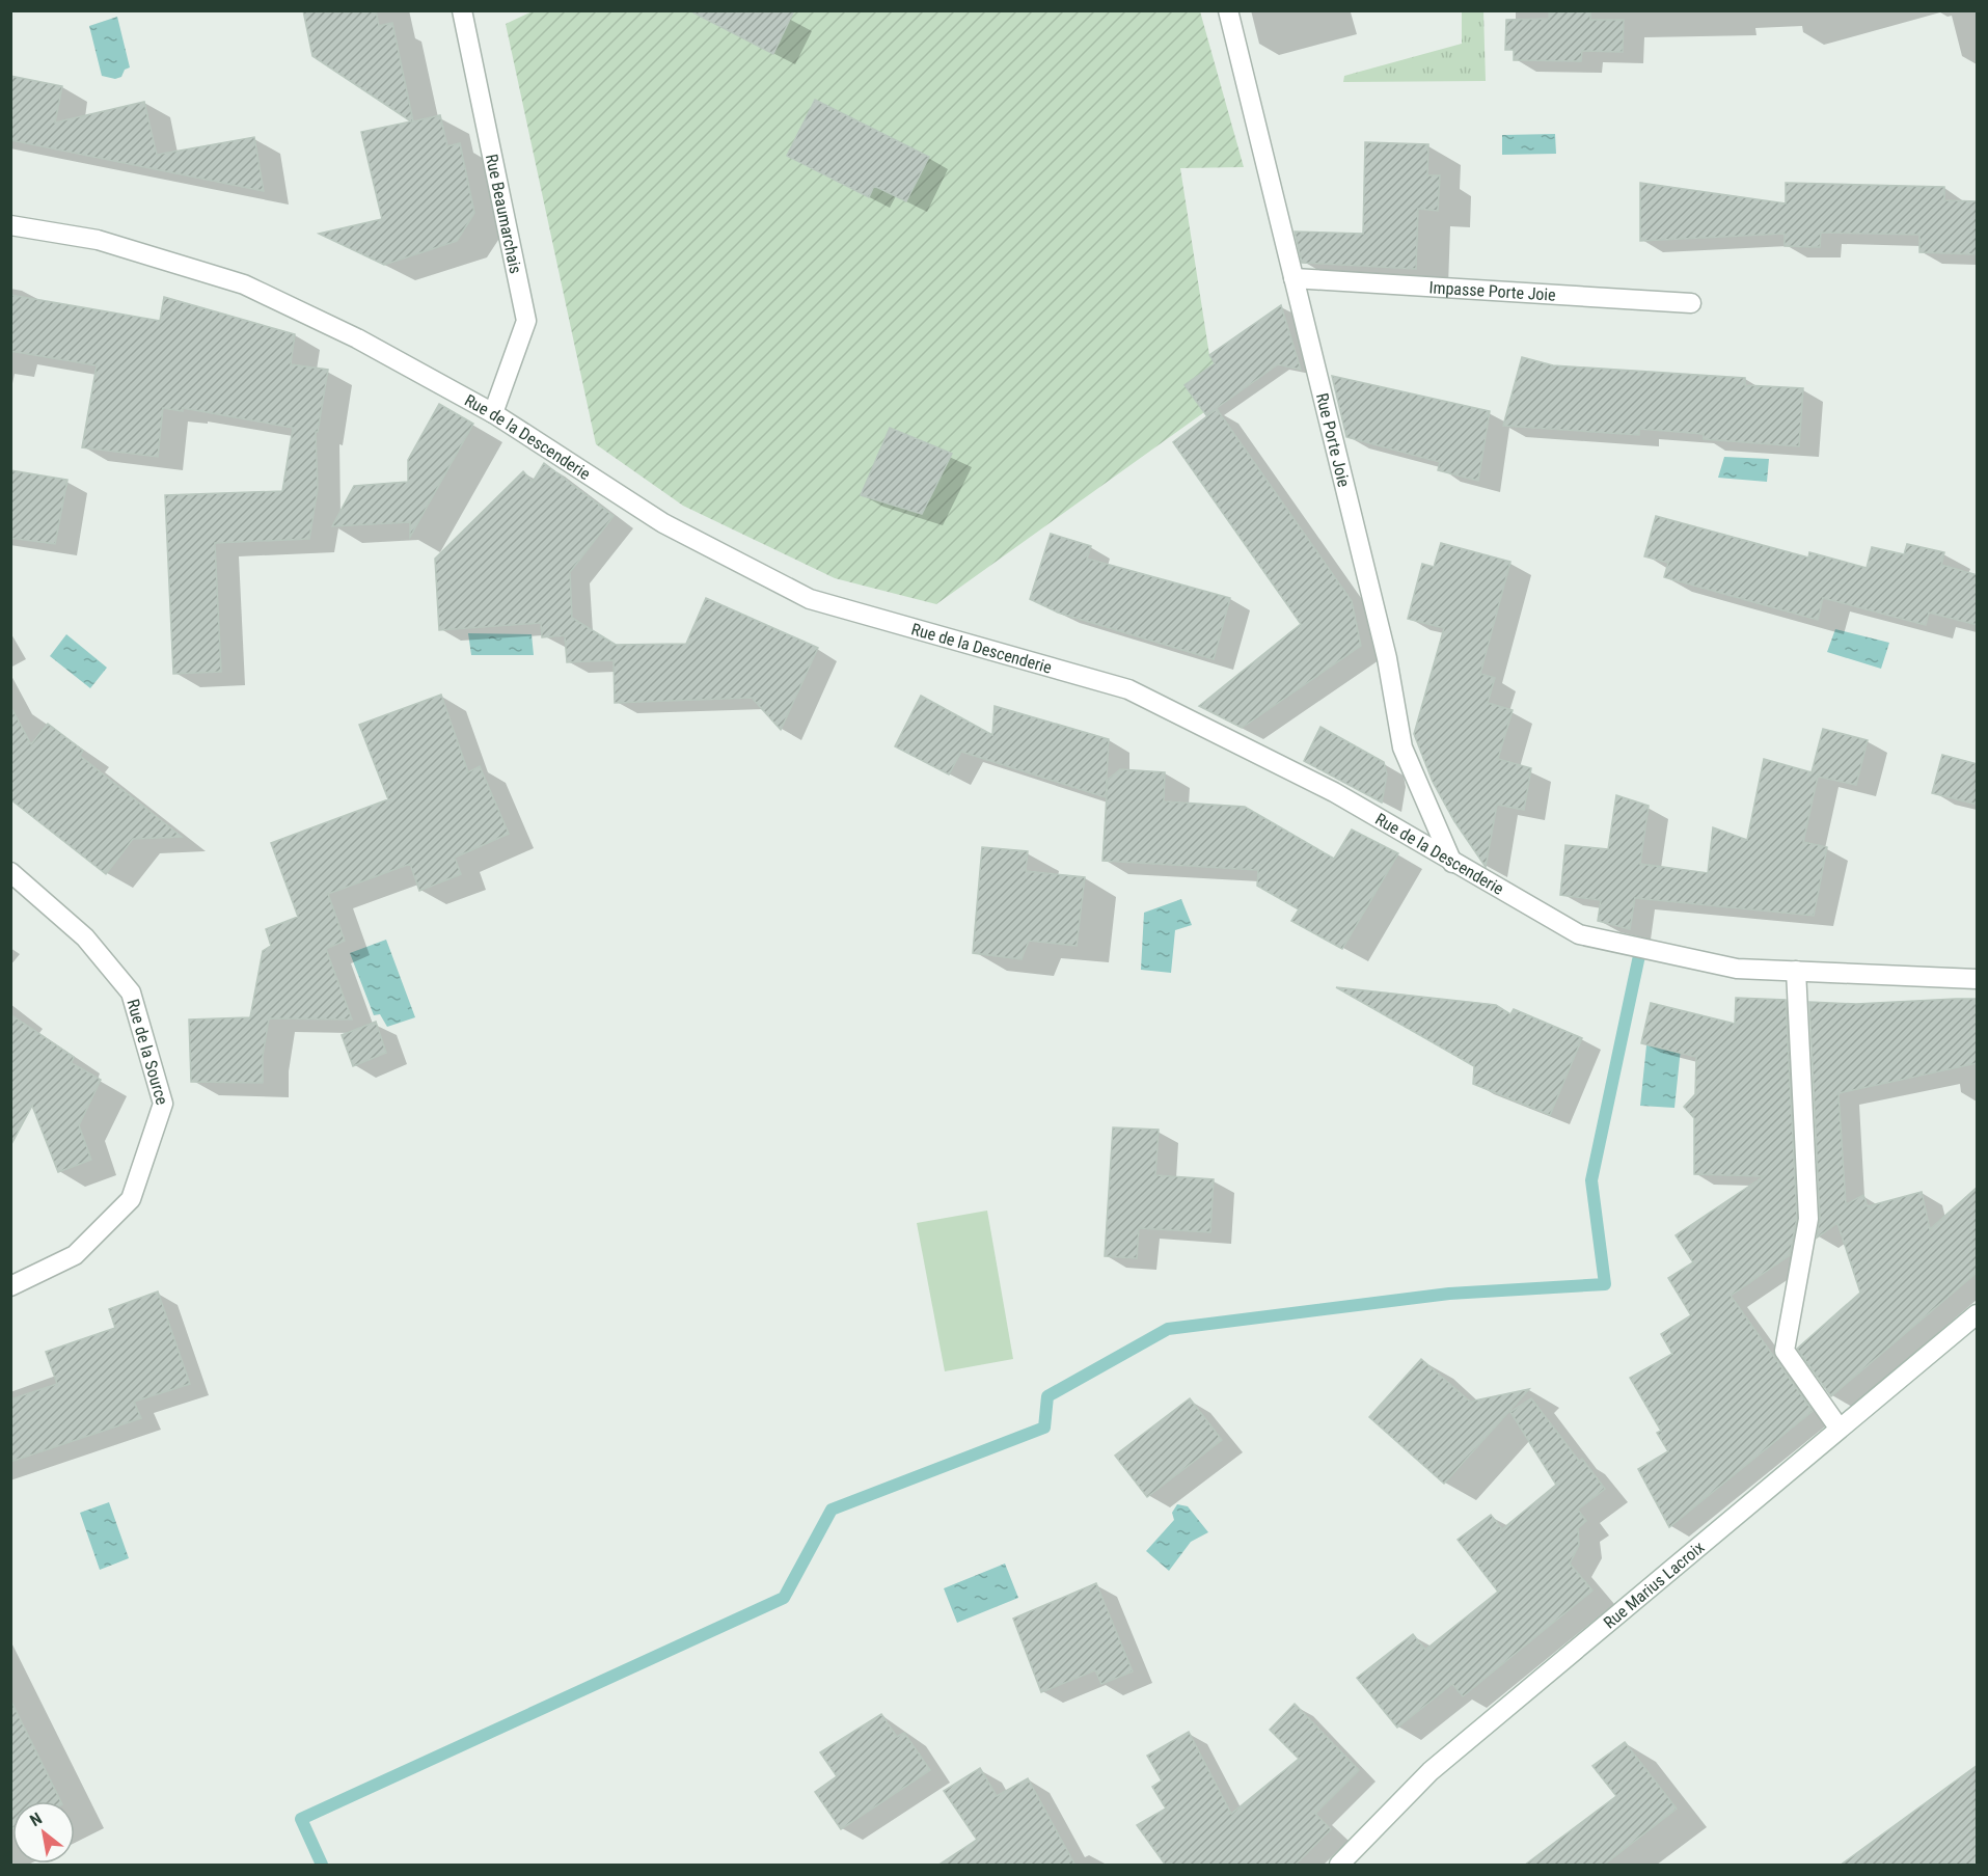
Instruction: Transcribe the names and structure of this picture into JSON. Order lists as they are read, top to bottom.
{
  "streets": {
    "street": [
      "Rue Beaumarchais",
      "Impasse Porte Joie",
      "Rue de la Descenderie",
      "Rue Porte Joie",
      "Rue de la Source",
      "Rue Marius Lacroix"
    ]
  },
  "crossings": [
    ["Rue Beaumarchais", "Rue de la Descenderie"],
    ["Impasse Porte Joie", "Rue Porte Joie"],
    ["Rue de la Descenderie", "Rue Porte Joie"]
  ],
  "north": "top left"
}
